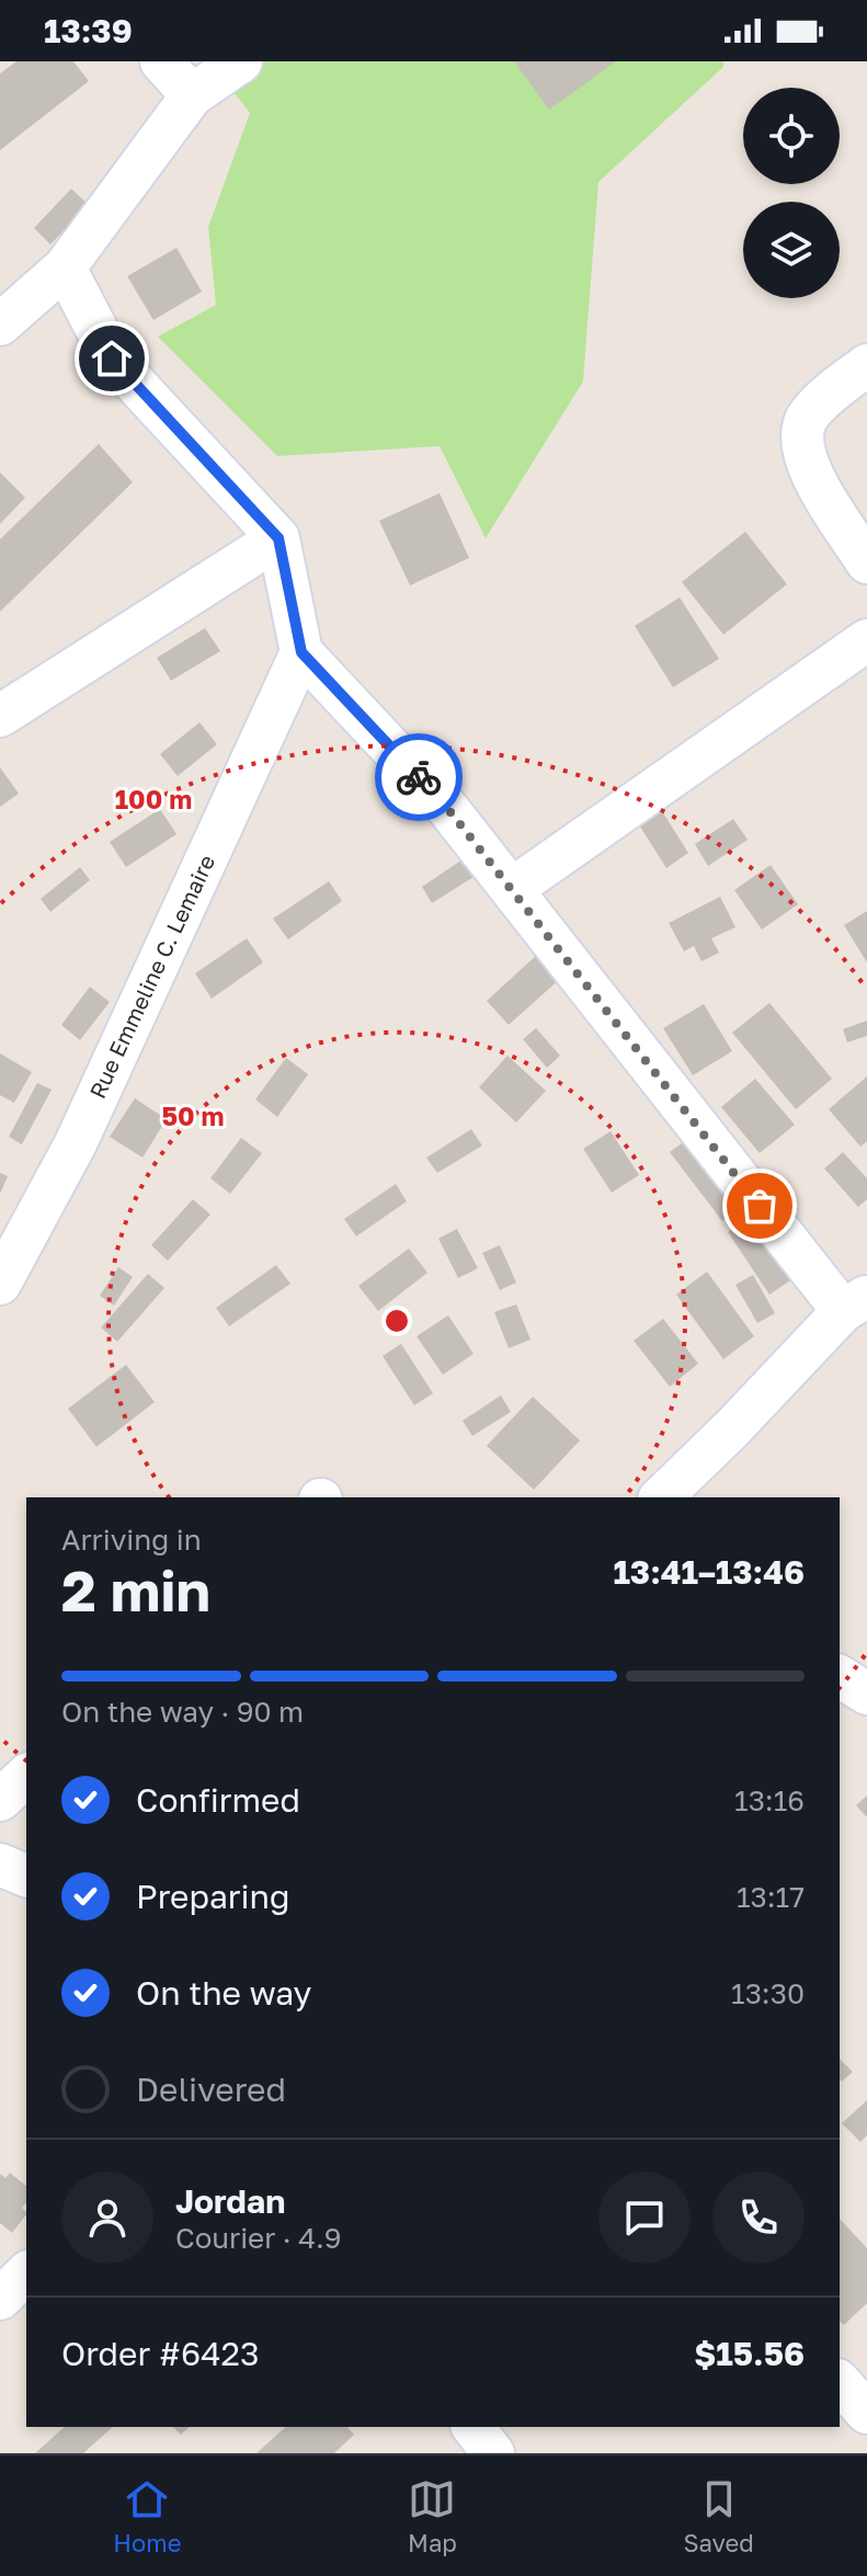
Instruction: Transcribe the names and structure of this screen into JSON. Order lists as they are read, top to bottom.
{
  "streets": {
    "street": ["Rue Emmeline C. Lemaire"]
  },
  "page": {
    "status": "13:39",
    "heading": ["2 min", "Arriving in", "13:41–13:46"],
    "panel": [
      "Jordan",
      "Courier · 4.9",
      "Order #6423",
      "$15.56"
    ],
    "bar": "On the way · 90 m",
    "list": [
      ["Confirmed", "13:16"],
      ["Preparing", "13:17"],
      ["On the way", "13:30"],
      "Delivered"
    ],
    "tabs": ["Home", "Map", "Saved"]
  },
  "rings": ["100 m", "50 m"]
}
